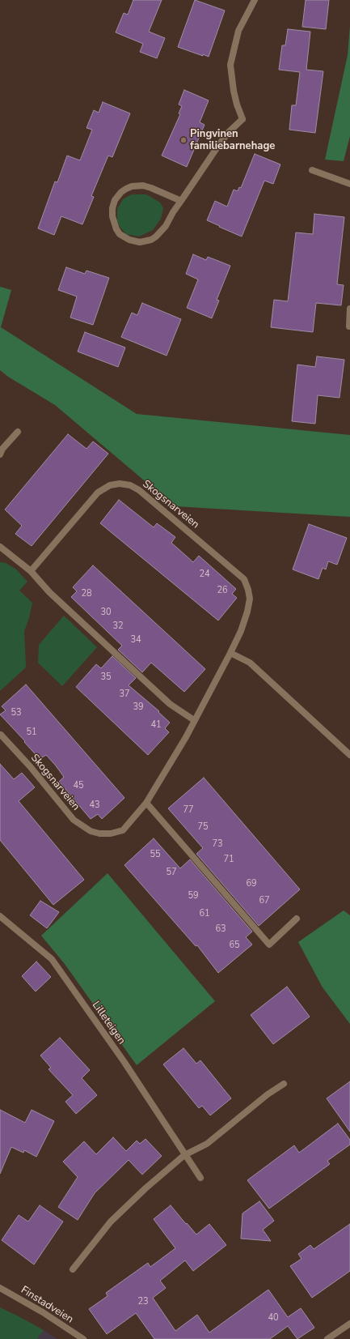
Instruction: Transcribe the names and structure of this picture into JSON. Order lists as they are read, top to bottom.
{
  "streets": {
    "street": ["Skogsnarveien", "Lilleteigen", "Finstadveien"]
  },
  "places": ["Pingvinen familiebarnehage"],
  "house_numbers": [
    "24",
    "26",
    "28",
    "30",
    "32",
    "34",
    "35",
    "37",
    "39",
    "53",
    "41",
    "51",
    "45",
    "43",
    "77",
    "75",
    "73",
    "55",
    "71",
    "57",
    "69",
    "59",
    "67",
    "61",
    "63",
    "65",
    "23",
    "40"
  ]
}
